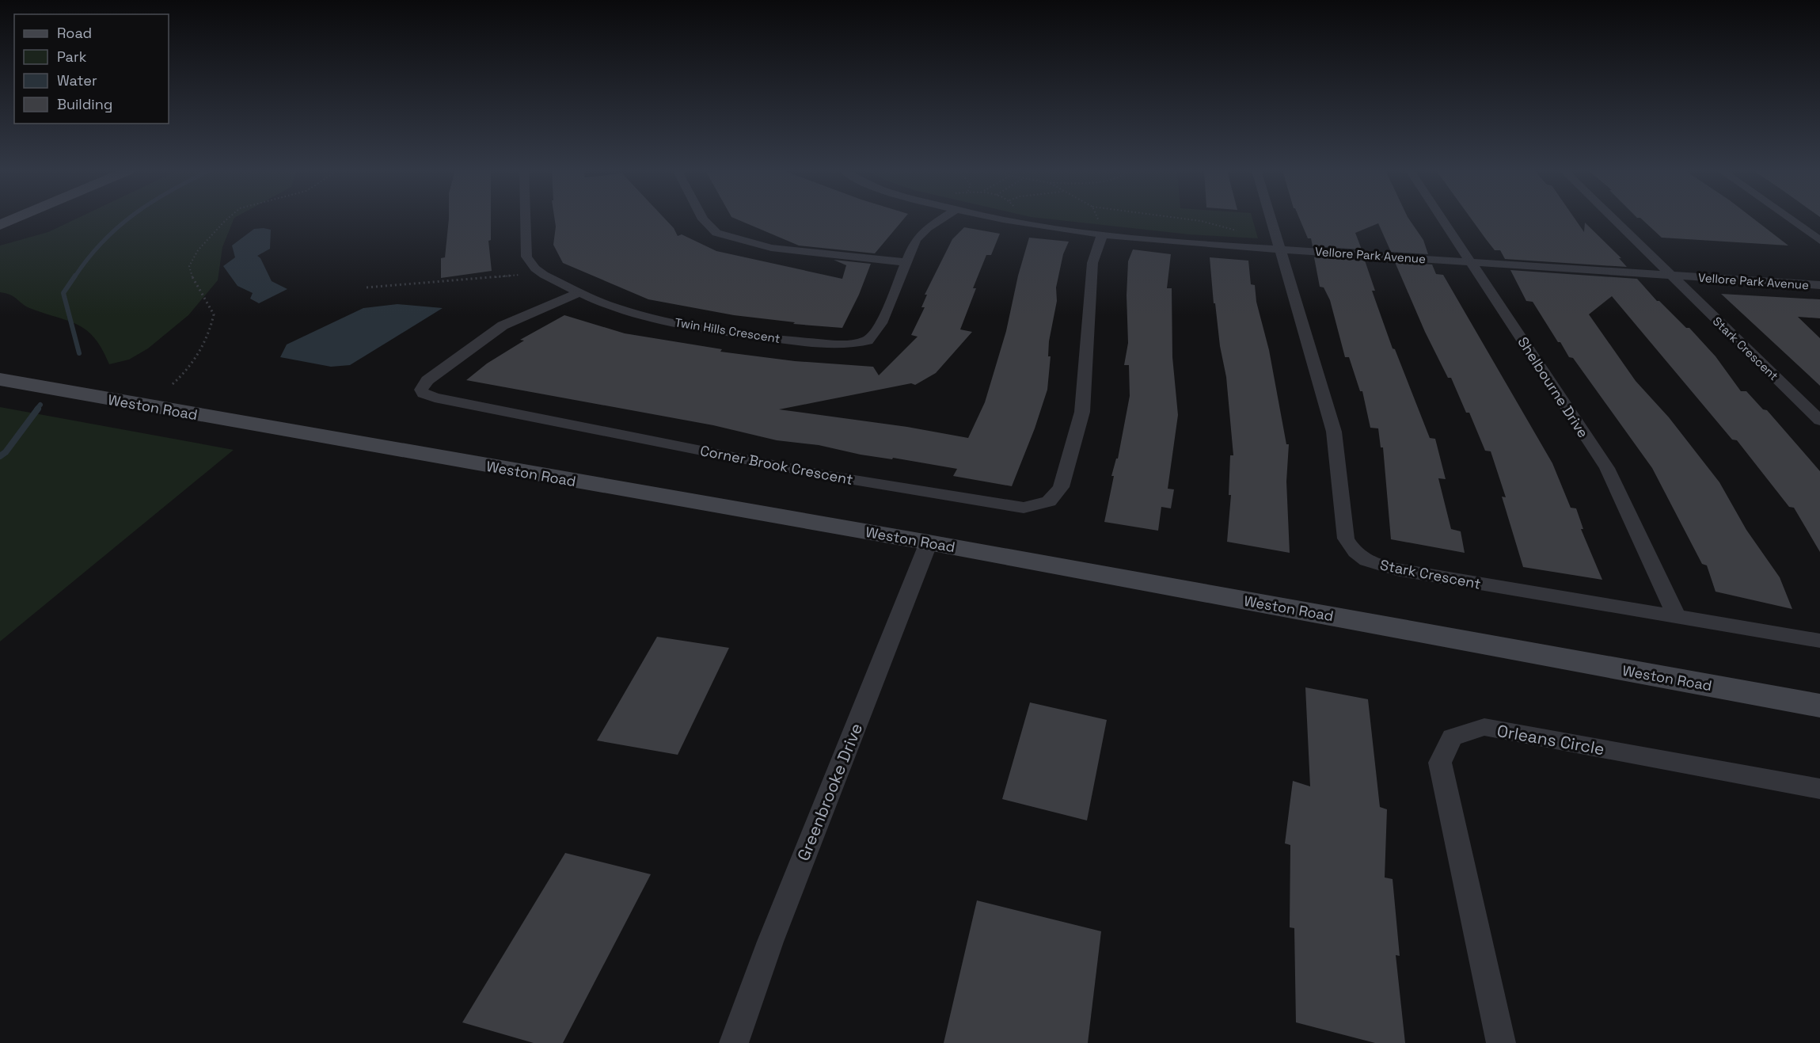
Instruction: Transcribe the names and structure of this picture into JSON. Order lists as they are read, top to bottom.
{
  "streets": {
    "main road": ["Weston Road"],
    "street": [
      "Vellore Park Avenue",
      "Twin Hills Crescent",
      "Stark Crescent",
      "Shelbourne Drive",
      "Corner Brook Crescent",
      "Orleans Circle",
      "Greenbrooke Drive"
    ]
  },
  "crossings": [
    ["Vellore Park Avenue", "Stark Crescent"],
    ["Vellore Park Avenue", "Shelbourne Drive"],
    ["Vellore Park Avenue", "Corner Brook Crescent"],
    ["Twin Hills Crescent", "Corner Brook Crescent"],
    ["Stark Crescent", "Shelbourne Drive"],
    ["Weston Road", "Greenbrooke Drive"]
  ],
  "legend": [
    "Road",
    "Park",
    "Water",
    "Building"
  ]
}
